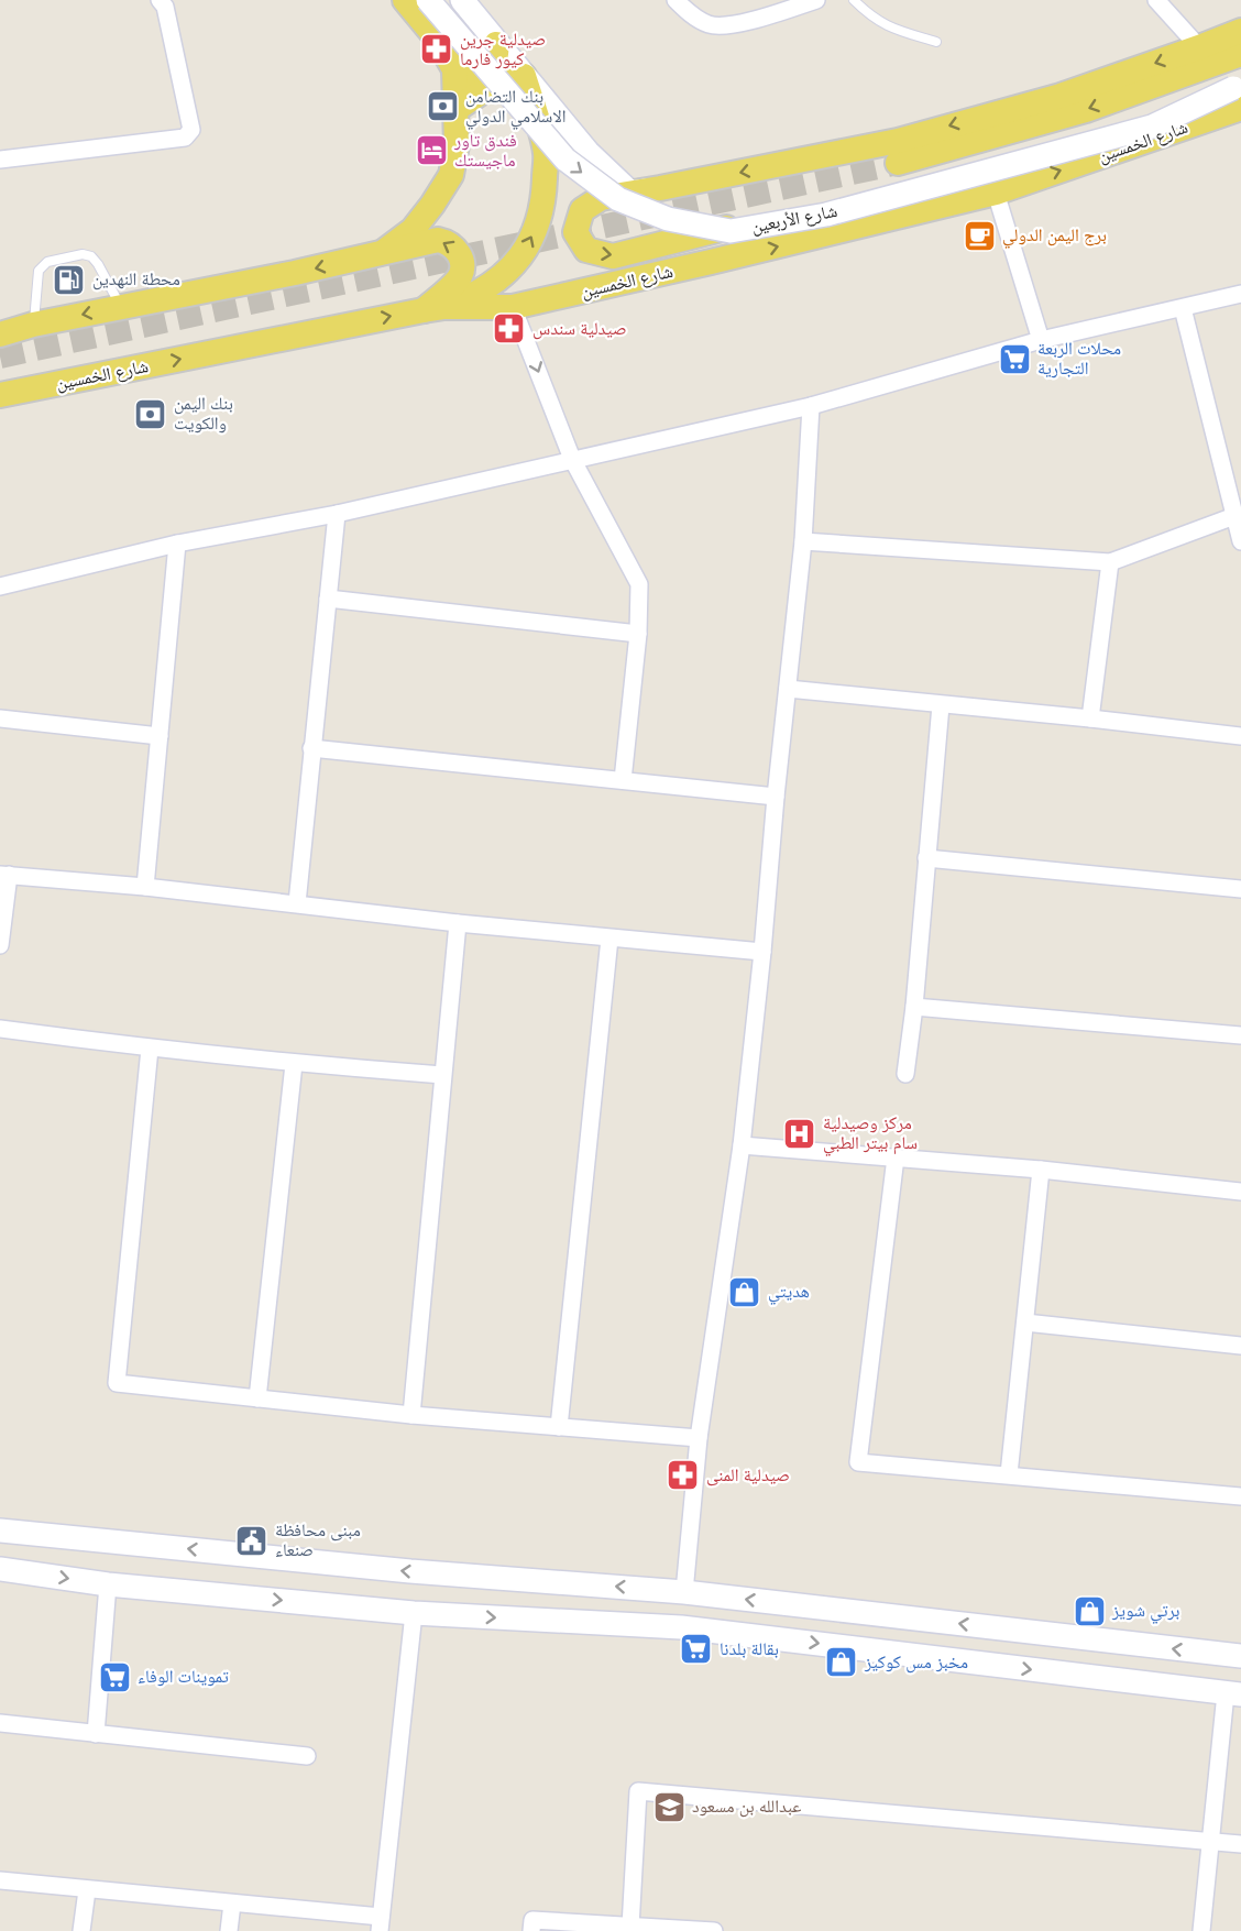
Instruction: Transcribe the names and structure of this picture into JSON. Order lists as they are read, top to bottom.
{
  "streets": {
    "main road": ["شارع الخمسين"],
    "street": ["شارع الأربعين"]
  },
  "crossings": [
    ["شارع الخمسين", "شارع الأربعين"]
  ],
  "places": {
    "pharmacy": ["صيدلية جرين كيور فارما", "صيدلية سندس", "صيدلية المنى"],
    "bank": ["بنك التضامن الاسلامي الدولي", "بنك اليمن والكويت"],
    "hotel": ["فندق تاور ماجيستك"],
    "cafe": ["برج اليمن الدولي"],
    "fuel station": ["محطة النهدين"],
    "supermarket": ["محلات الربعة التجارية", "بقالة بلدنا", "تموينات الوفاء"],
    "hospital": ["مركز وصيدلية سام بيتر الطبي"],
    "shop": ["هديتي", "برتي شويز", "مخبز مس كوكيز"],
    "public building": ["مبنى محافظة صنعاء"],
    "school or university": ["عبدالله بن مسعود"]
  }
}
